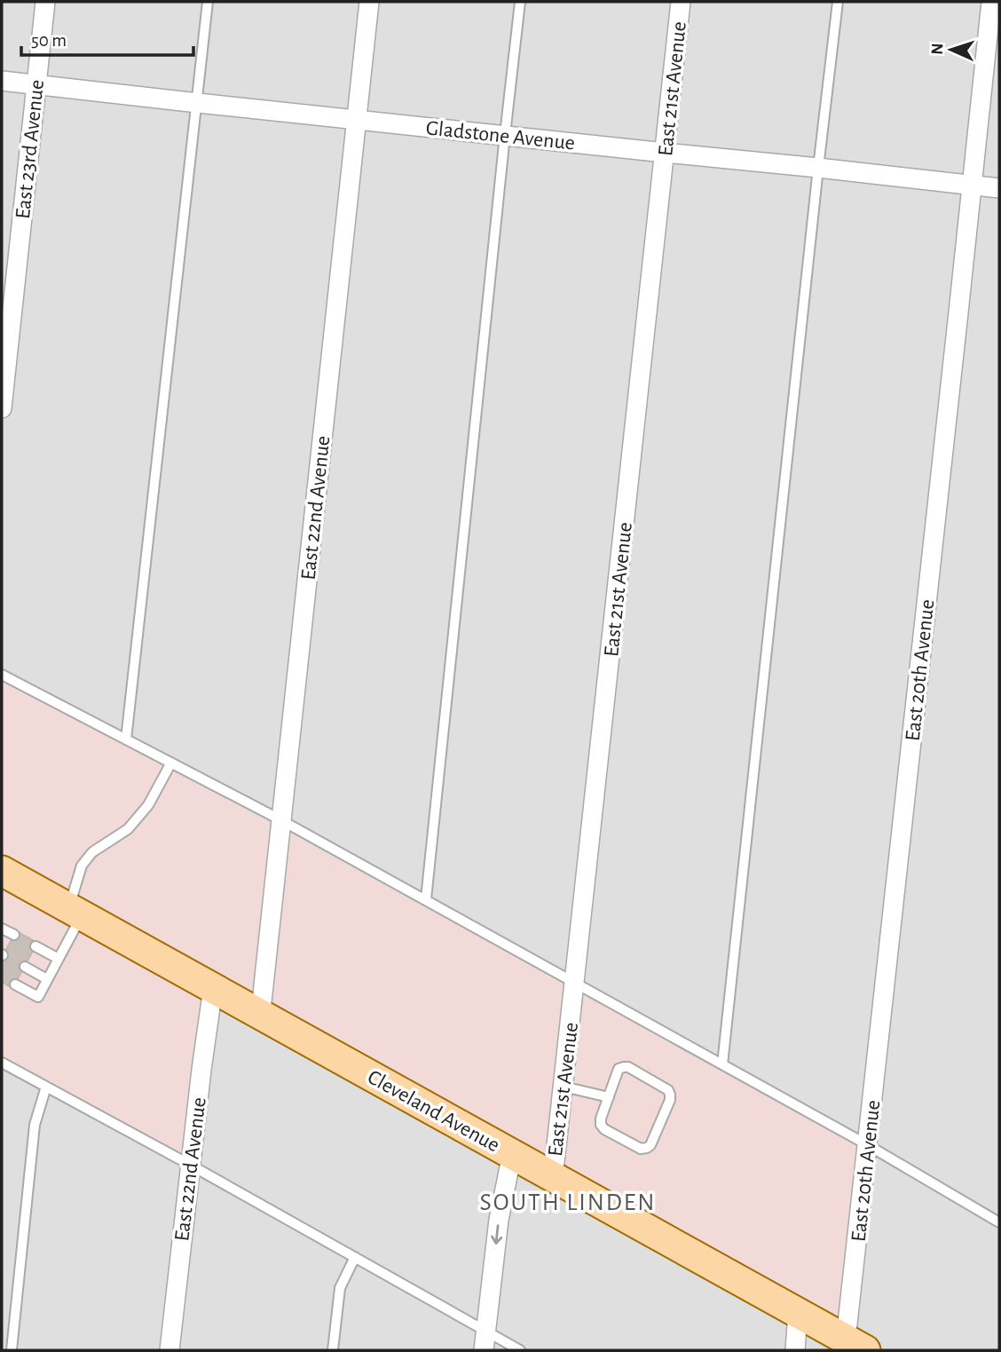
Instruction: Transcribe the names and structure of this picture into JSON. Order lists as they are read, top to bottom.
{
  "streets": {
    "main road": ["Cleveland Avenue"],
    "street": [
      "East 21st Avenue",
      "Gladstone Avenue",
      "East 23rd Avenue",
      "East 22nd Avenue",
      "East 20th Avenue"
    ]
  },
  "crossings": [
    ["East 21st Avenue", "Gladstone Avenue"],
    ["East 21st Avenue", "Cleveland Avenue"],
    ["Gladstone Avenue", "East 23rd Avenue"],
    ["Gladstone Avenue", "East 22nd Avenue"],
    ["Gladstone Avenue", "East 20th Avenue"],
    ["East 22nd Avenue", "Cleveland Avenue"],
    ["East 20th Avenue", "Cleveland Avenue"]
  ],
  "districts": ["SOUTH LINDEN"],
  "scale_bar": "50 m",
  "north": "left"
}
